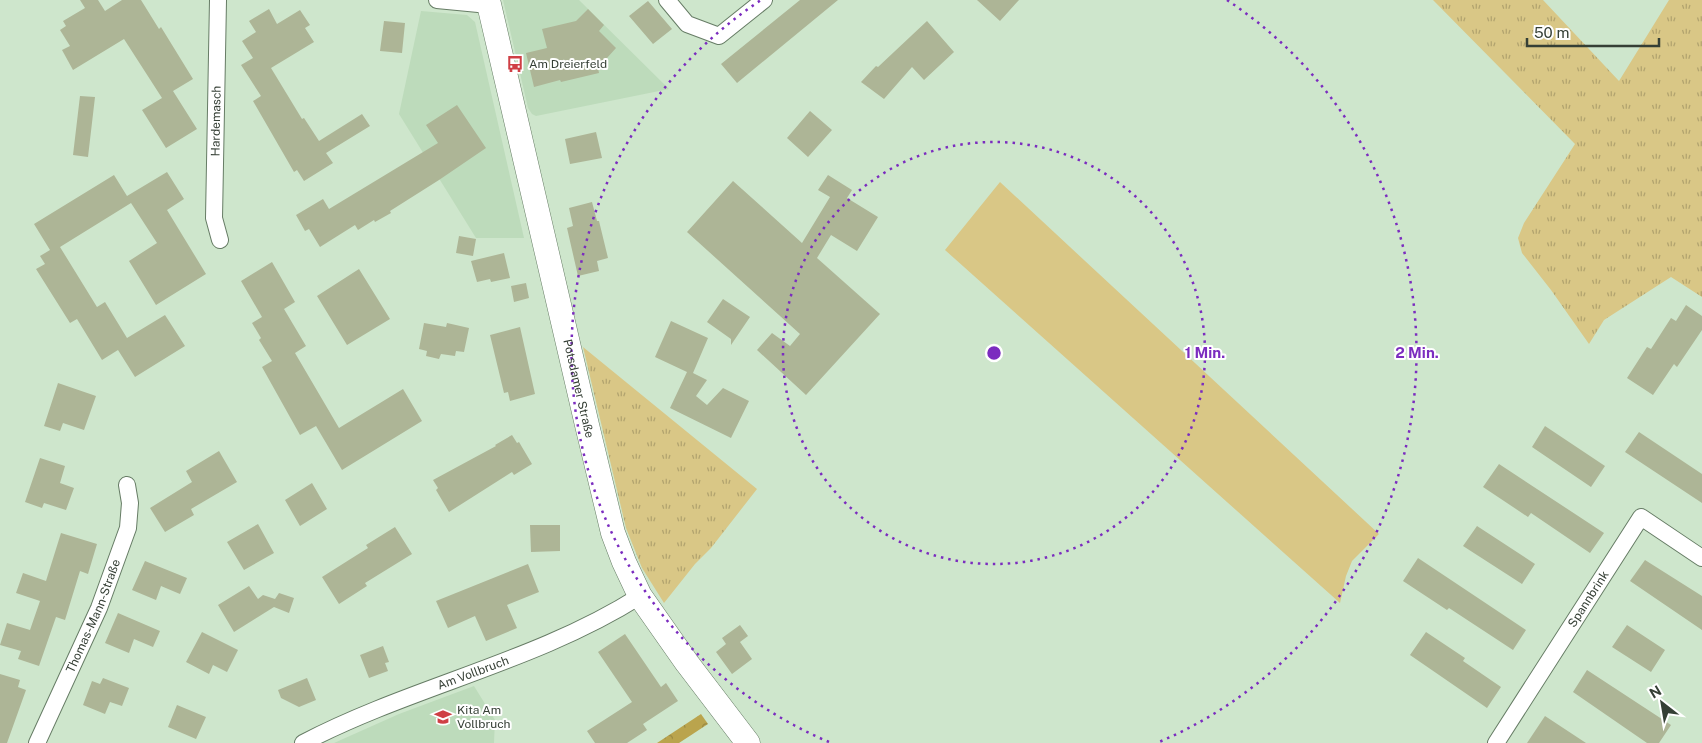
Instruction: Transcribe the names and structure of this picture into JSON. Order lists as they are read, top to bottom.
{
  "streets": {
    "street": [
      "Hardemasch",
      "Potsdamer Straße",
      "Spannbrink",
      "Thomas-Mann-Straße",
      "Am Vollbruch"
    ]
  },
  "crossings": [
    ["Potsdamer Straße", "Am Vollbruch"]
  ],
  "places": {
    "bus stop": ["Am Dreierfeld"],
    "school or university": ["Kita Am Vollbruch"]
  },
  "scale_bar": "50 m",
  "north": "top left",
  "rings": ["1 Min.", "2 Min."]
}
